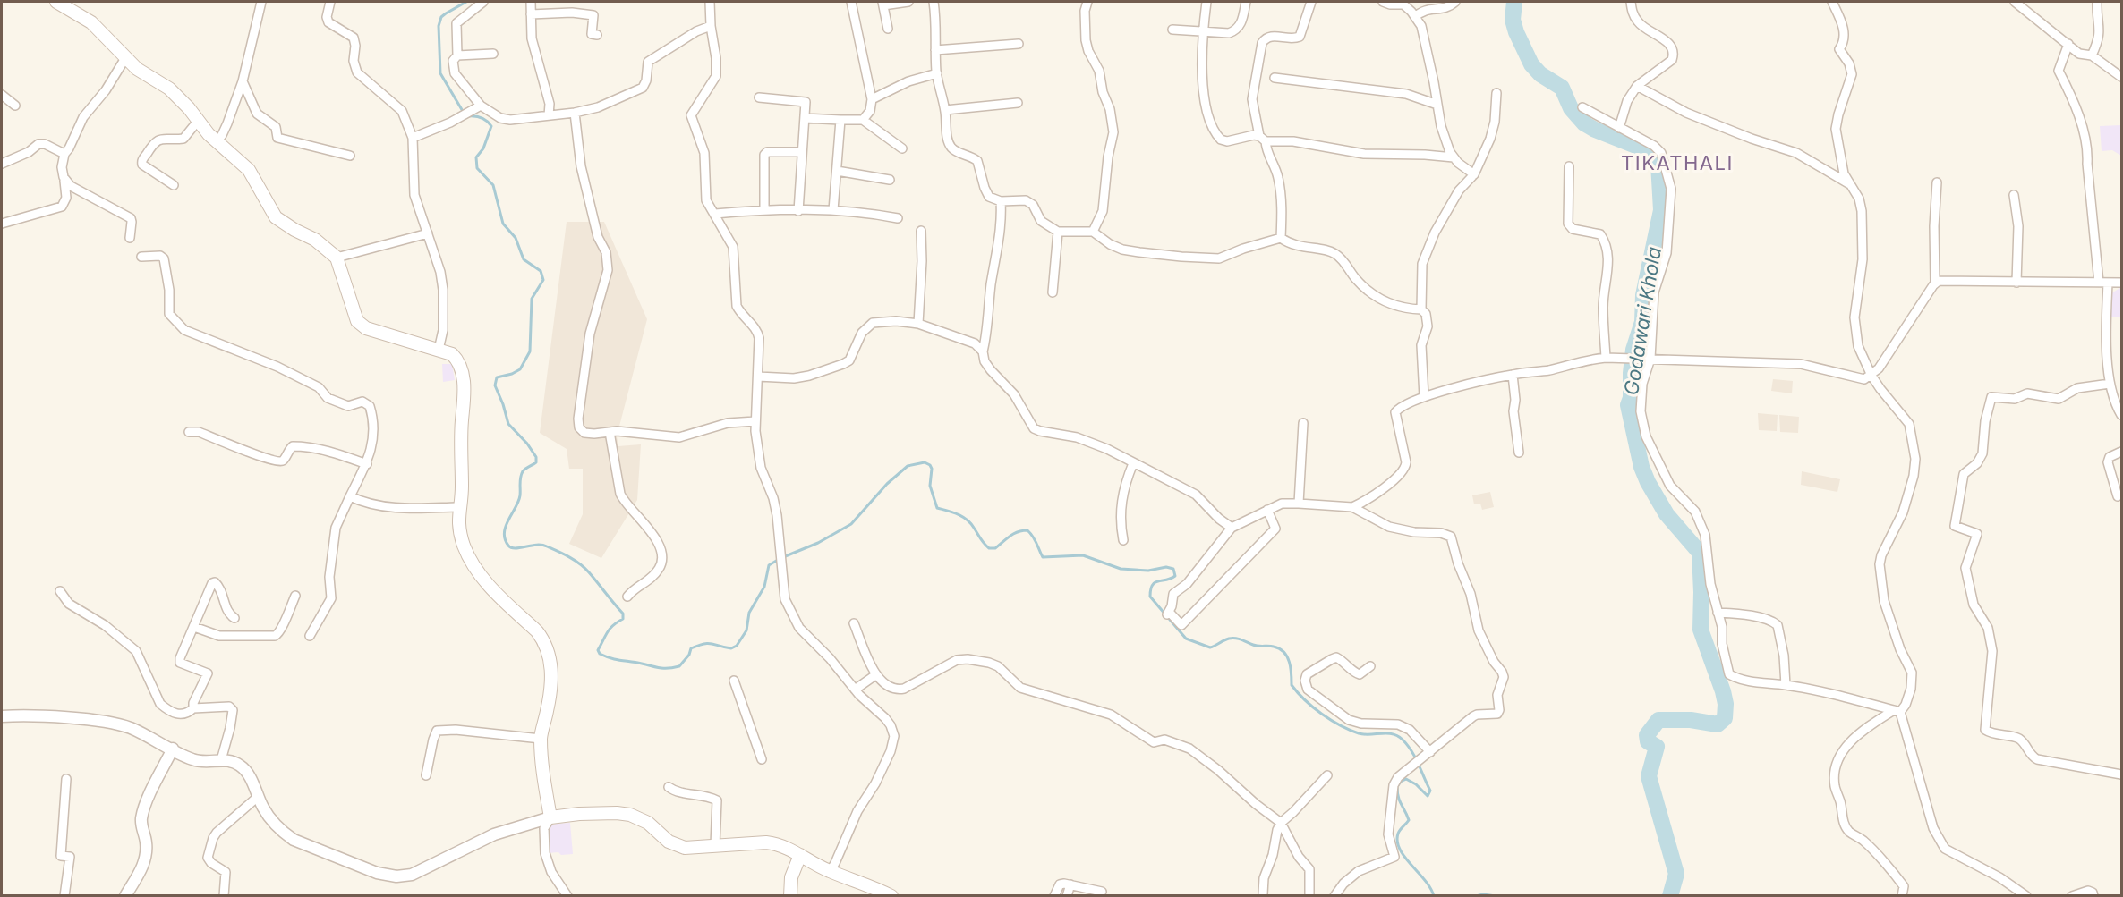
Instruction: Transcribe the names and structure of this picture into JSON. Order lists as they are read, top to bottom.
{
  "districts": ["TIKATHALI"],
  "water": ["Godawari Khola"]
}
